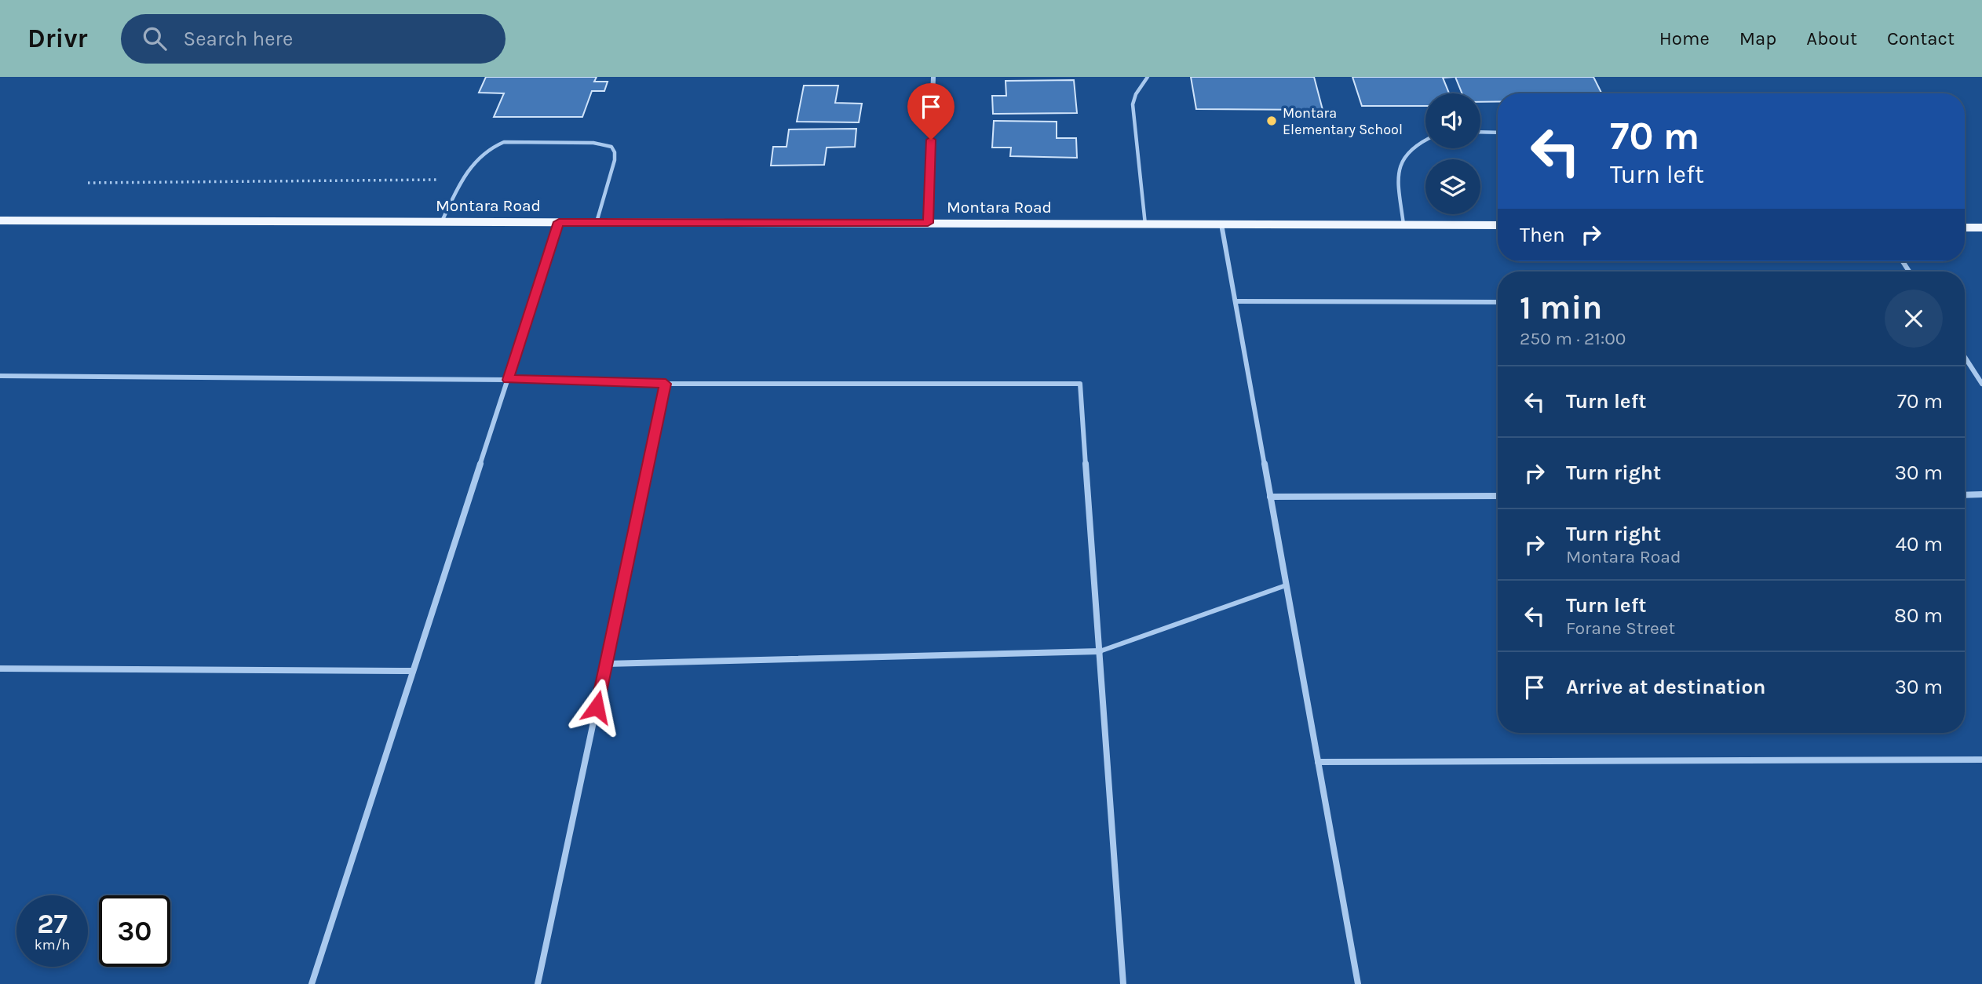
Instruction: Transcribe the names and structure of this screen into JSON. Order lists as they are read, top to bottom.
{
  "streets": {
    "main road": ["Montara Road"]
  },
  "places": ["Montara Elementary School"],
  "page": {
    "header": "Drivr",
    "search": "Search here",
    "nav": [
      "Home",
      "Map",
      "About",
      "Contact"
    ],
    "turn": ["70 m", "Turn left"],
    "then": "Then",
    "heading": ["1 min", "250 m · 21:00"],
    "list": [
      {
        "name": "Turn left",
        "value": "70 m"
      },
      {
        "name": "Turn right",
        "value": "30 m"
      },
      {
        "name": "Turn right",
        "note": "Montara Road",
        "value": "40 m"
      },
      {
        "name": "Turn left",
        "note": "Forane Street",
        "value": "80 m"
      },
      {
        "name": "Arrive at destination",
        "value": "30 m"
      }
    ],
    "speed": "27 km/h",
    "limit": "30"
  }
}
